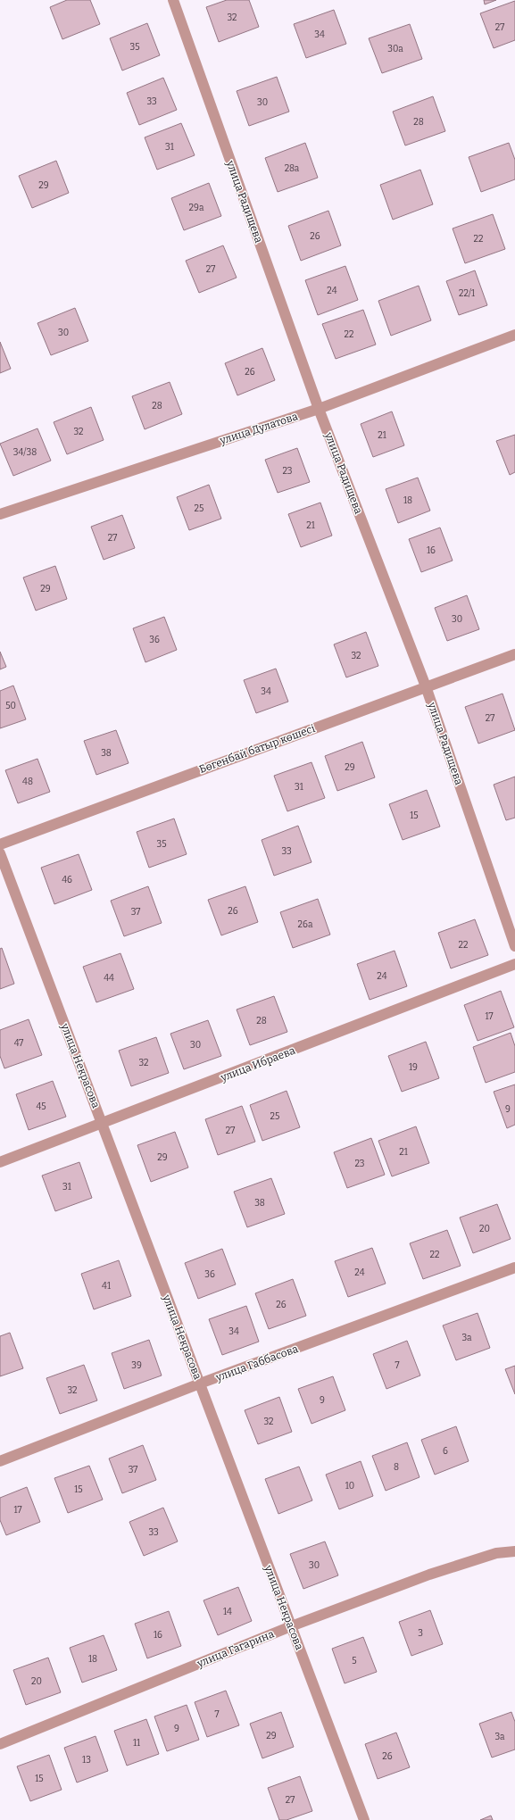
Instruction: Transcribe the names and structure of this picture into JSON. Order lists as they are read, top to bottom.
{
  "streets": {
    "street": [
      "улица Радищева",
      "улица Дулатова",
      "Бөгенбай батыр көшесі",
      "улица Ибраева",
      "улица Некрасова",
      "улица Габбасова",
      "улица Гагарина"
    ]
  },
  "crossings": [
    ["улица Радищева", "улица Дулатова"],
    ["улица Радищева", "Бөгенбай батыр көшесі"],
    ["улица Ибраева", "улица Некрасова"],
    ["улица Некрасова", "улица Габбасова"],
    ["улица Некрасова", "улица Гагарина"]
  ],
  "house_numbers": [
    "32",
    "27",
    "34",
    "35",
    "30а",
    "33",
    "30",
    "28",
    "31",
    "28а",
    "29",
    "29а",
    "26",
    "22",
    "27",
    "24",
    "22/1",
    "30",
    "22",
    "26",
    "28",
    "32",
    "21",
    "34/38",
    "23",
    "18",
    "25",
    "21",
    "27",
    "16",
    "29",
    "30",
    "36",
    "32",
    "34",
    "50",
    "27",
    "38",
    "29",
    "48",
    "31",
    "15",
    "35",
    "33",
    "46",
    "26",
    "37",
    "26а",
    "22",
    "24",
    "44",
    "17",
    "28",
    "47",
    "30",
    "32",
    "19",
    "45",
    "9",
    "25",
    "27",
    "21",
    "29",
    "23",
    "31",
    "38",
    "20",
    "22",
    "24",
    "36",
    "41",
    "26",
    "34",
    "3а",
    "39",
    "7",
    "32",
    "9",
    "32",
    "6",
    "8",
    "37",
    "10",
    "15",
    "17",
    "33",
    "30",
    "14",
    "3",
    "16",
    "18",
    "5",
    "20",
    "7",
    "9",
    "29",
    "3а",
    "11",
    "26",
    "13",
    "15",
    "27"
  ]
}
